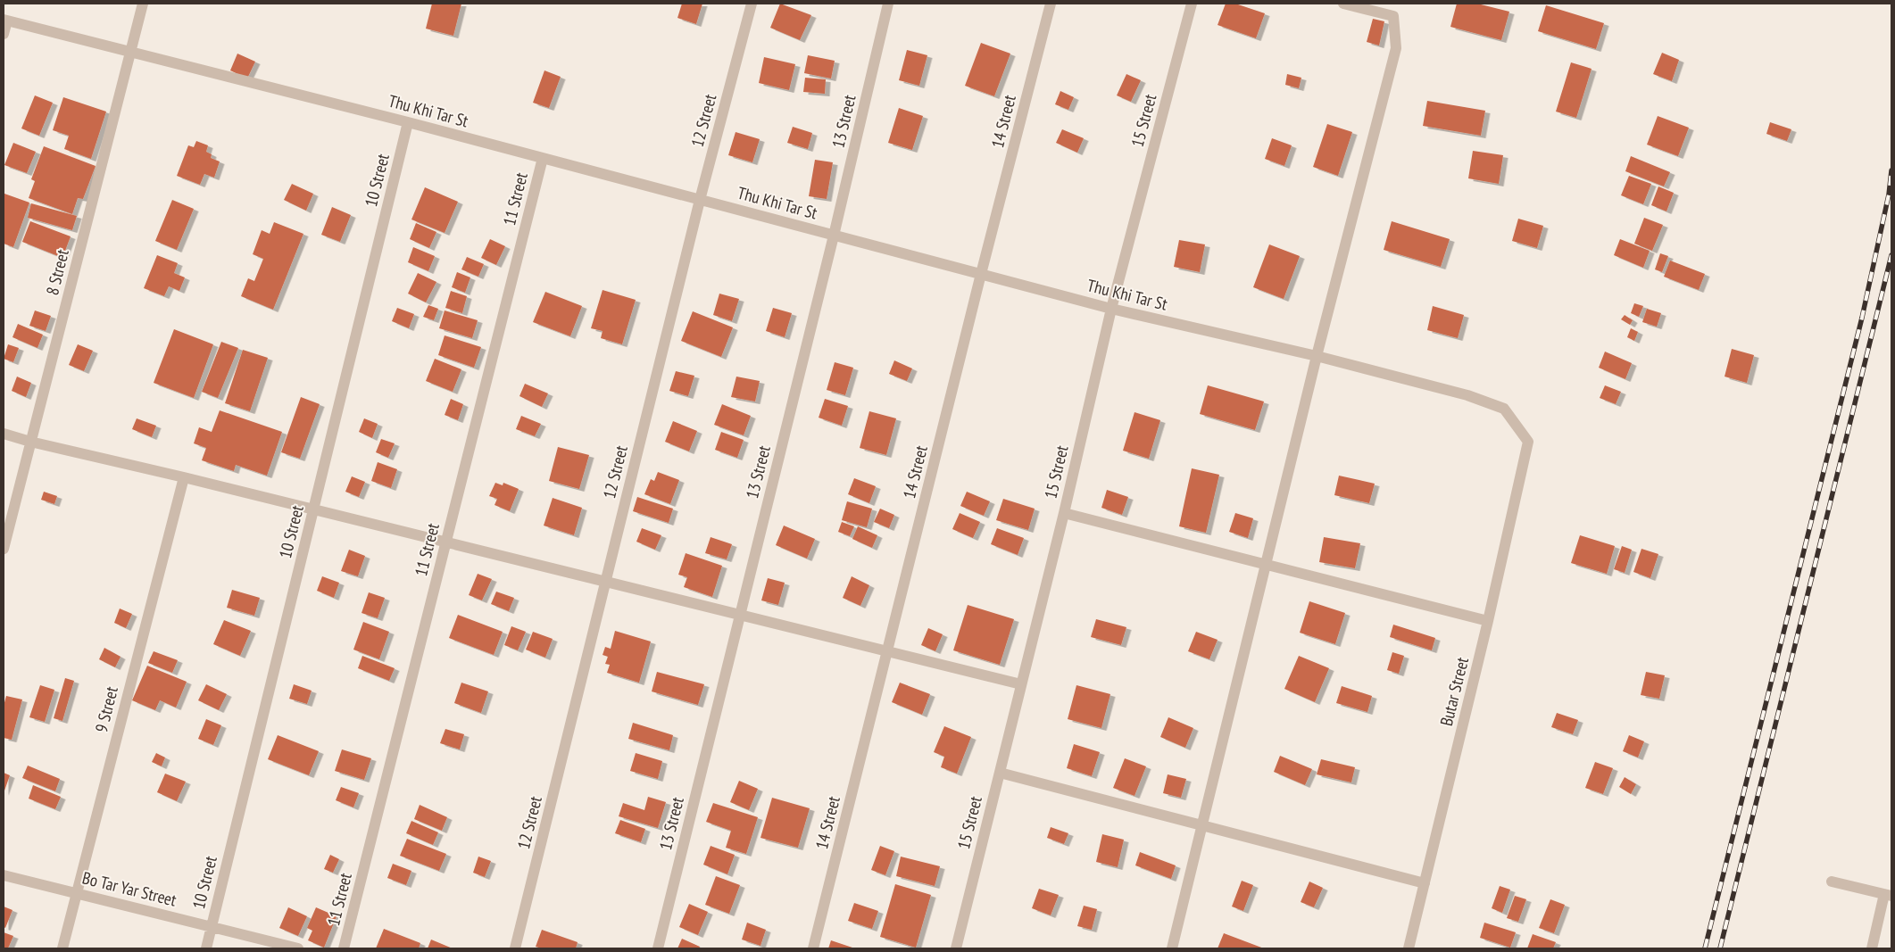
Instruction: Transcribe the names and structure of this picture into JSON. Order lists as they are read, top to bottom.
{
  "streets": {
    "street": [
      "Thu Khi Tar St",
      "12 Street",
      "15 Street",
      "13 Street",
      "14 Street",
      "10 Street",
      "11 Street",
      "8 Street",
      "Butar Street",
      "9 Street",
      "Bo Tar Yar Street"
    ]
  },
  "crossings": [
    ["Thu Khi Tar St", "12 Street"],
    ["Thu Khi Tar St", "15 Street"],
    ["Thu Khi Tar St", "13 Street"],
    ["Thu Khi Tar St", "14 Street"],
    ["Thu Khi Tar St", "10 Street"],
    ["Thu Khi Tar St", "11 Street"],
    ["Thu Khi Tar St", "8 Street"],
    ["Thu Khi Tar St", "Butar Street"],
    ["10 Street", "Bo Tar Yar Street"],
    ["9 Street", "Bo Tar Yar Street"]
  ]
}
